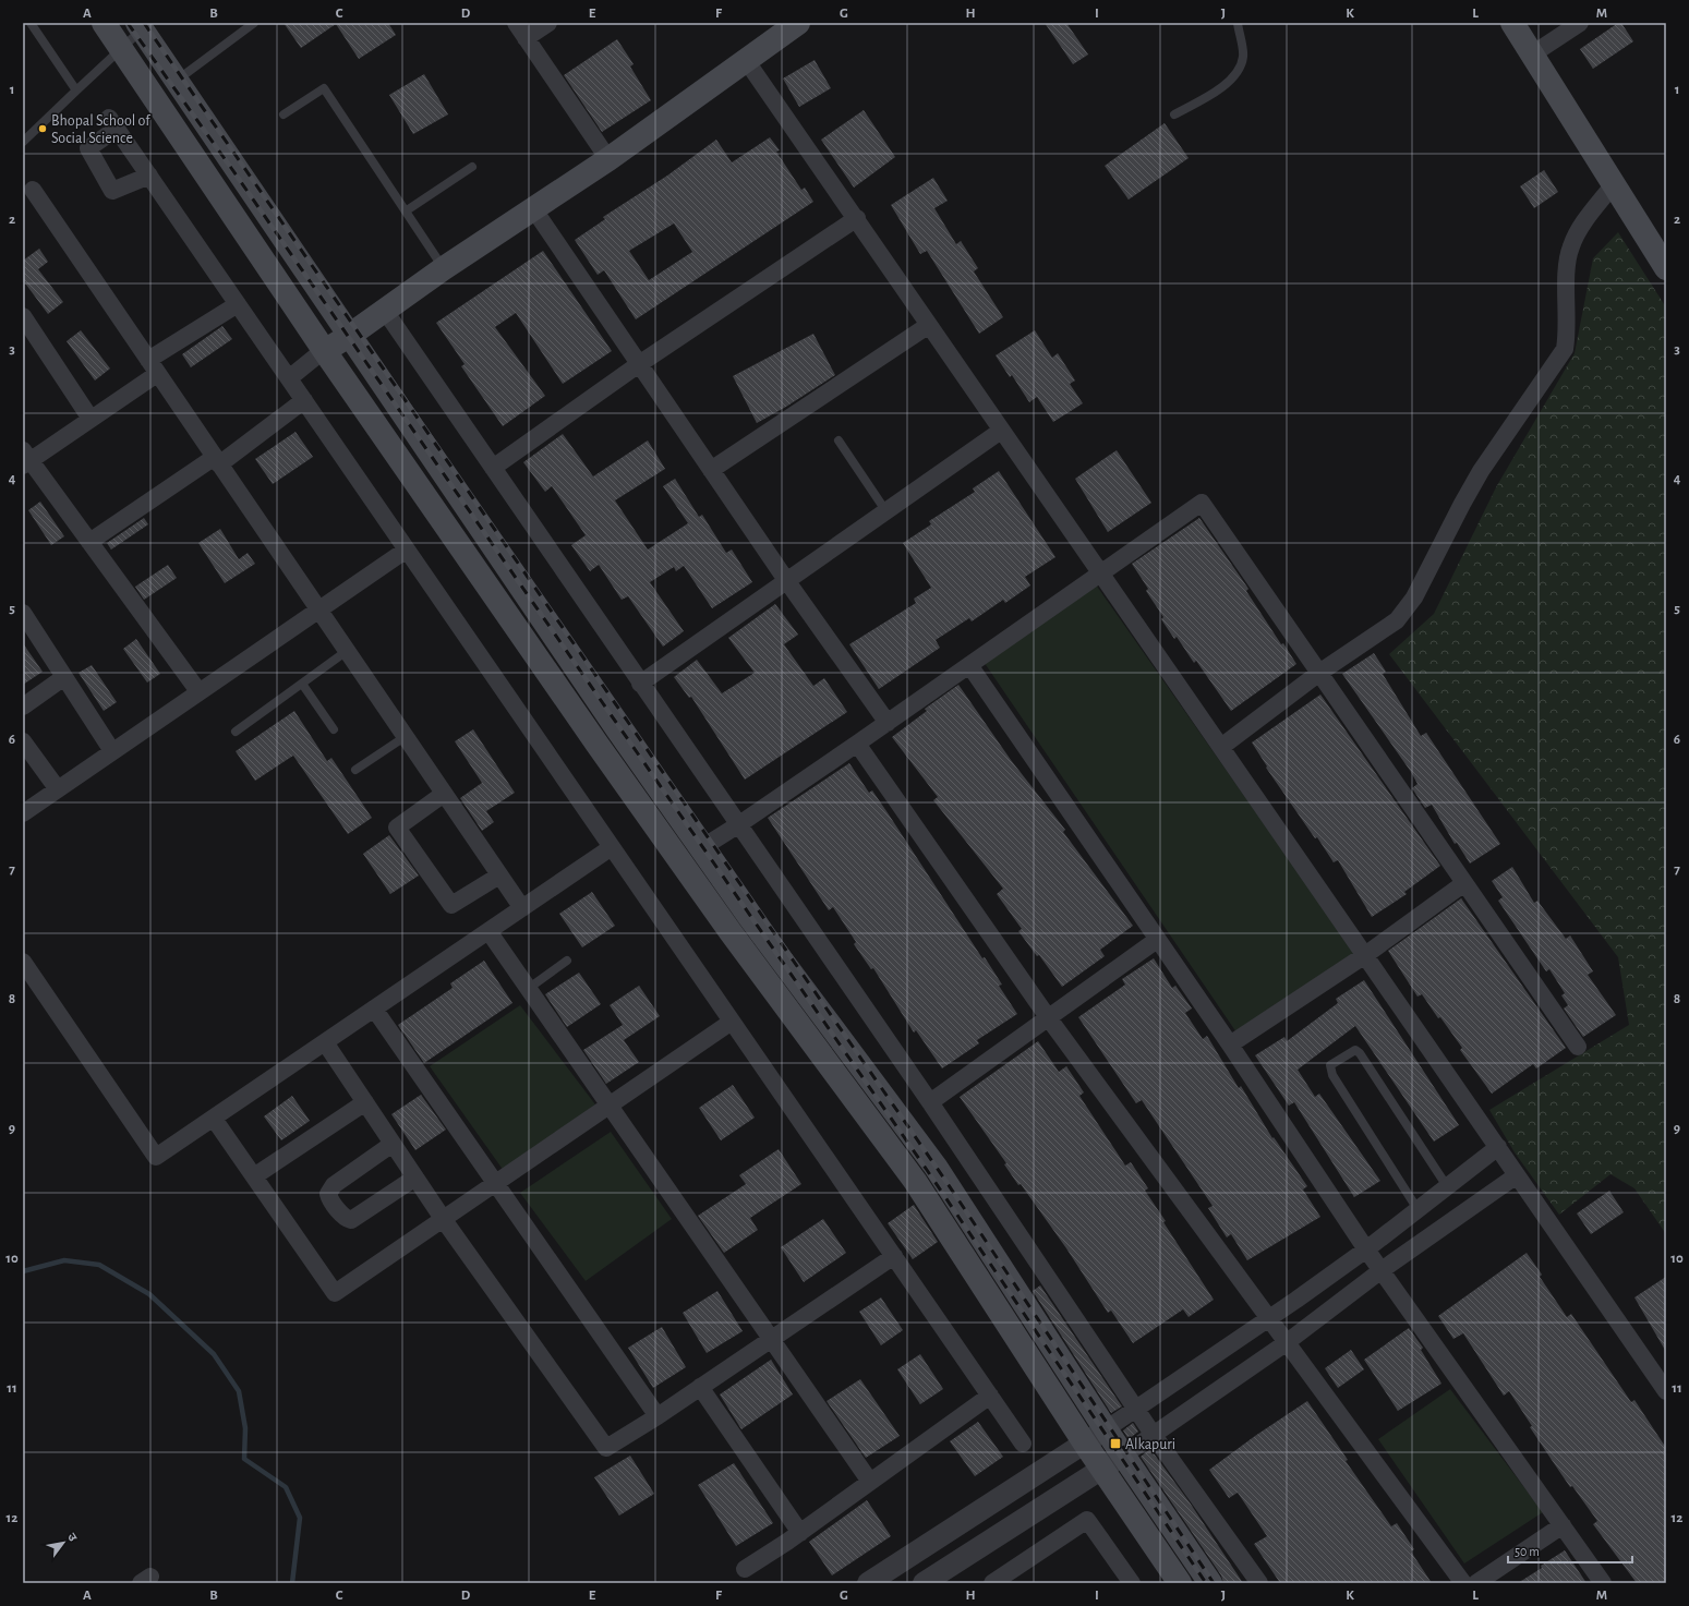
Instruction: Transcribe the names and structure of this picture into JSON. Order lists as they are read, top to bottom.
{
  "places": {
    "other": ["Bhopal School of Social Science"],
    "transit": ["Alkapuri"]
  },
  "scale_bar": "50 m",
  "north": "top right",
  "grid": {
    "columns": [
      "A",
      "B",
      "C",
      "D",
      "E",
      "F",
      "G",
      "H",
      "I",
      "J",
      "K",
      "L",
      "M"
    ],
    "rows": [
      "1",
      "2",
      "3",
      "4",
      "5",
      "6",
      "7",
      "8",
      "9",
      "10",
      "11",
      "12"
    ]
  }
}
